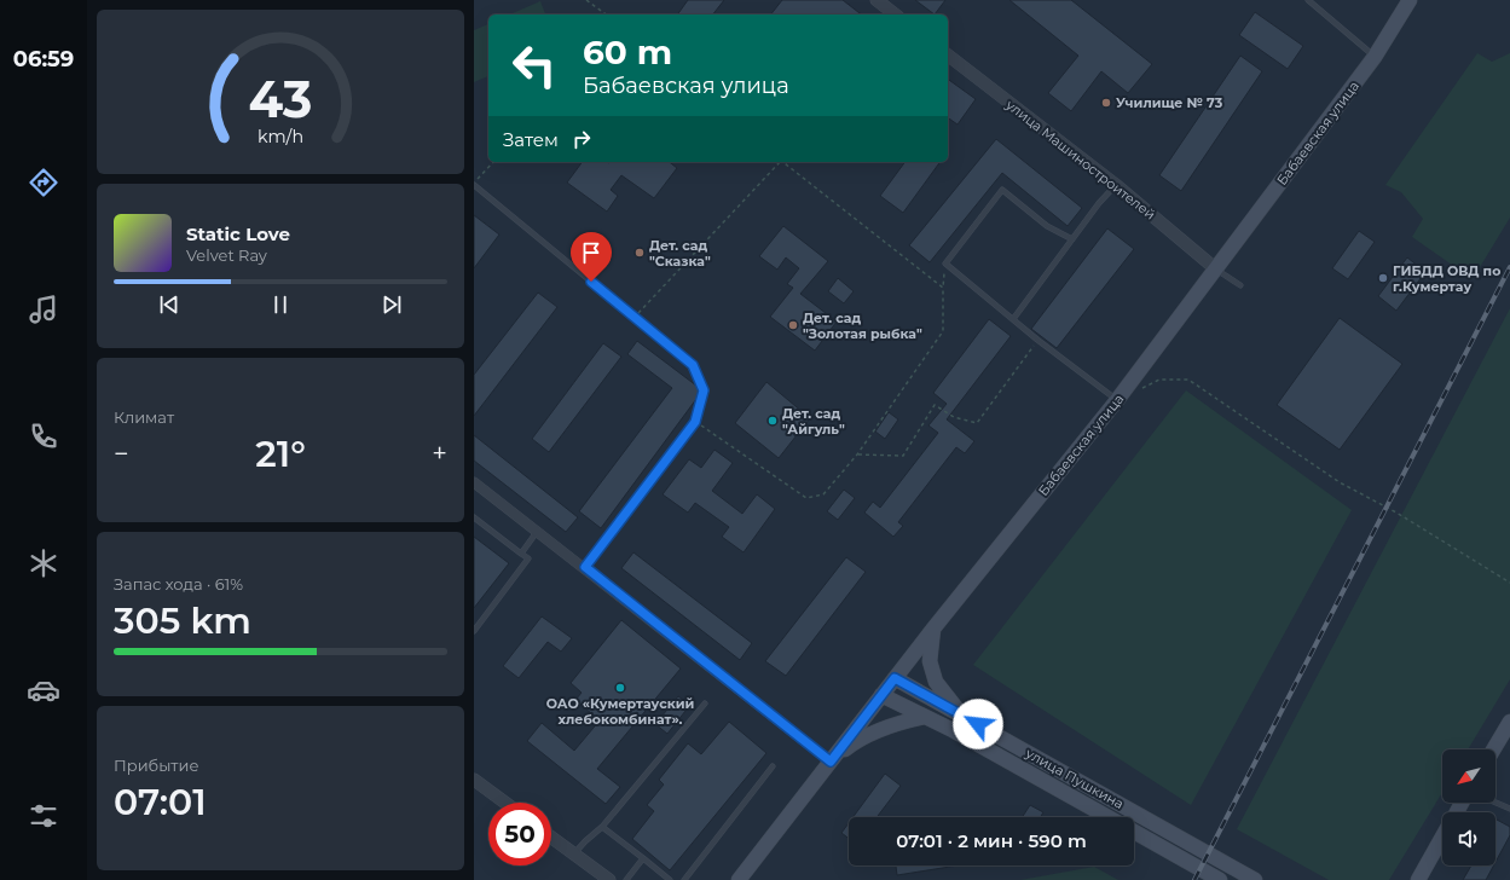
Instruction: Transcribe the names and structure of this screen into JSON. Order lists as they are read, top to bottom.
{
  "streets": {
    "main road": ["Бабаевская улица", "улица Пушкина"],
    "street": ["улица Машиностроителей"]
  },
  "crossings": [
    ["Бабаевская улица", "улица Машиностроителей"],
    ["Бабаевская улица", "улица Пушкина"]
  ],
  "places": [
    "Училище № 73",
    "Дет. сад \"Сказка\"",
    "ГИБДД ОВД по г.Кумертау",
    "Дет. сад \"Золотая рыбка\"",
    "Дет. сад \"Айгуль\"",
    "ОАО «Кумертауский хлебокомбинат»."
  ],
  "north": "bottom left",
  "page": {
    "tabs": "06:59",
    "turn": ["60 m", "Бабаевская улица"],
    "then": "Затем",
    "song": ["Static Love", "Velvet Ray"],
    "tile": [
      "Климат",
      ["Запас хода · 61%", "305 km"],
      ["Прибытие", "07:01"]
    ],
    "heat": ["−", "21°", "+"],
    "limit": "50",
    "trip": "07:01 · 2 мин · 590 m",
    "gauge": ["43", "km/h"]
  }
}
